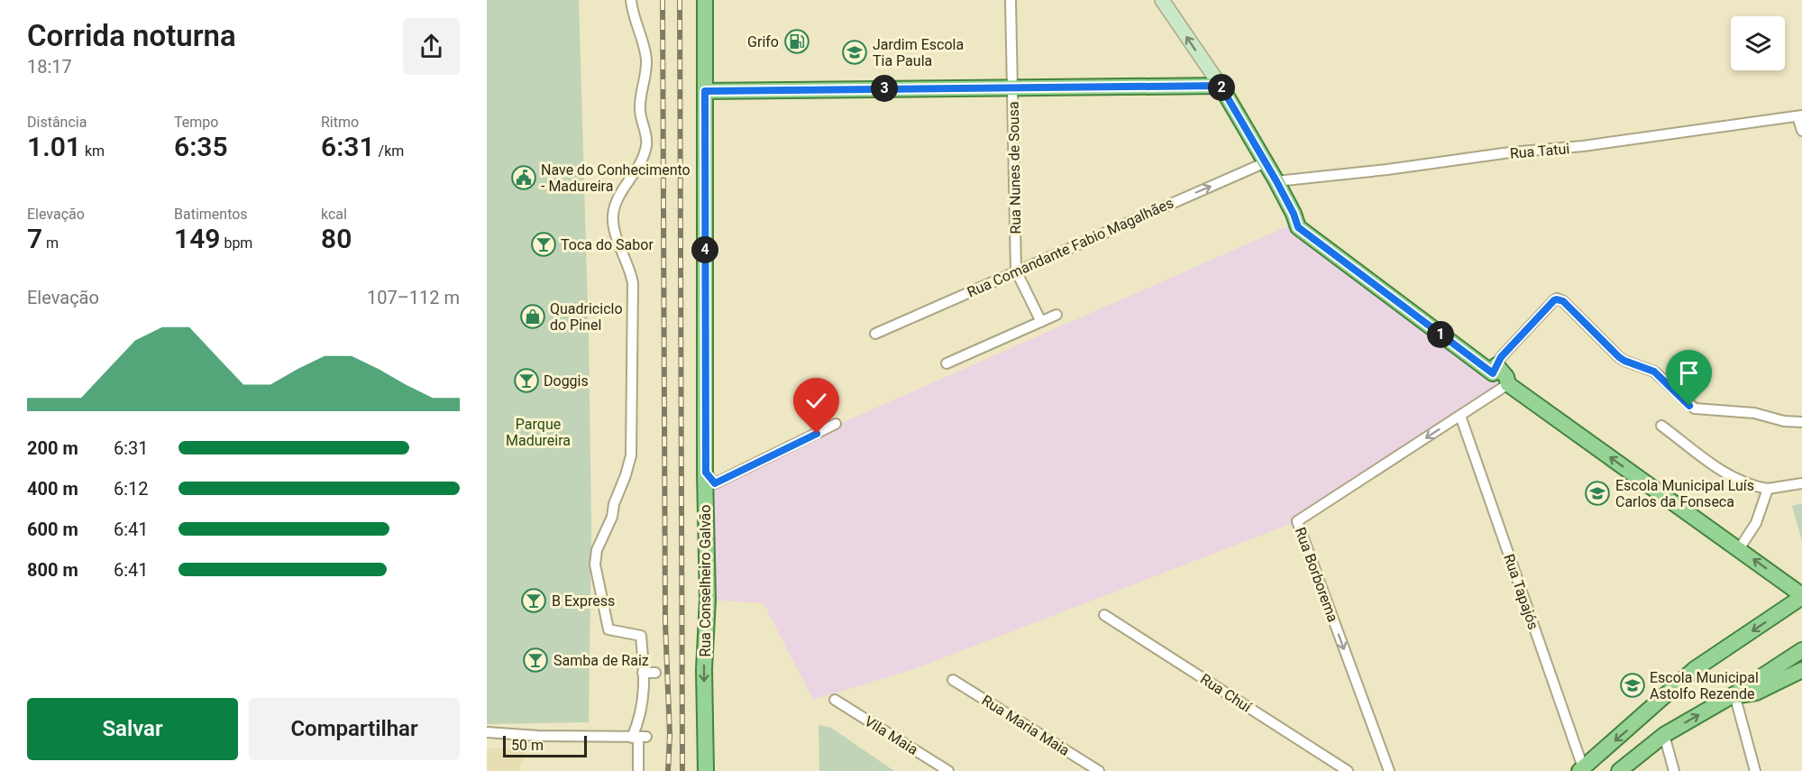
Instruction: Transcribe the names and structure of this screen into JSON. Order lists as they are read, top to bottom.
{
  "streets": {
    "main road": ["Rua Conselheiro Galvão"],
    "street": [
      "Rua Tatui",
      "Rua Nunes de Sousa",
      "Rua Comandante Fabio Magalhães",
      "Rua Borborema",
      "Rua Tapajós",
      "Rua Chuí",
      "Rua Maria Maia",
      "Vila Maia"
    ]
  },
  "crossings": [
    ["Rua Nunes de Sousa", "Rua Comandante Fabio Magalhães"],
    ["Rua Borborema", "Rua Tapajós"]
  ],
  "one_way": ["Rua Comandante Fabio Magalhães", "Rua Conselheiro Galvão"],
  "parks": ["Parque Madureira"],
  "places": {
    "fuel station": ["Grifo"],
    "school or university": ["Jardim Escola Tia Paula", "Escola Municipal Luís Carlos da Fonseca", "Escola Municipal Astolfo Rezende"],
    "public building": ["Nave do Conhecimento - Madureira"],
    "bar": [
      "Toca do Sabor",
      "Doggis",
      "B Express",
      "Samba de Raiz"
    ],
    "shop": ["Quadriciclo do Pinel"]
  },
  "scale_bar": "50 m",
  "page": {
    "heading": ["Corrida noturna", "18:17"],
    "pins": [
      "2",
      "3",
      "4",
      "1"
    ],
    "stats": [
      ["Distância", "1.01 km"],
      ["Tempo", "6:35"],
      ["Ritmo", "6:31 /km"],
      ["Elevação", "7 m"],
      ["Batimentos", "149 bpm"],
      ["kcal", "80"]
    ],
    "chart": ["Elevação", "107–112 m"],
    "list": [
      {
        "name": "200 m",
        "note": "6:31"
      },
      {
        "name": "400 m",
        "note": "6:12"
      },
      {
        "name": "600 m",
        "note": "6:41"
      },
      {
        "name": "800 m",
        "note": "6:41"
      }
    ],
    "buttons": ["Salvar", "Compartilhar"],
    "scale": "50 m"
  }
}
